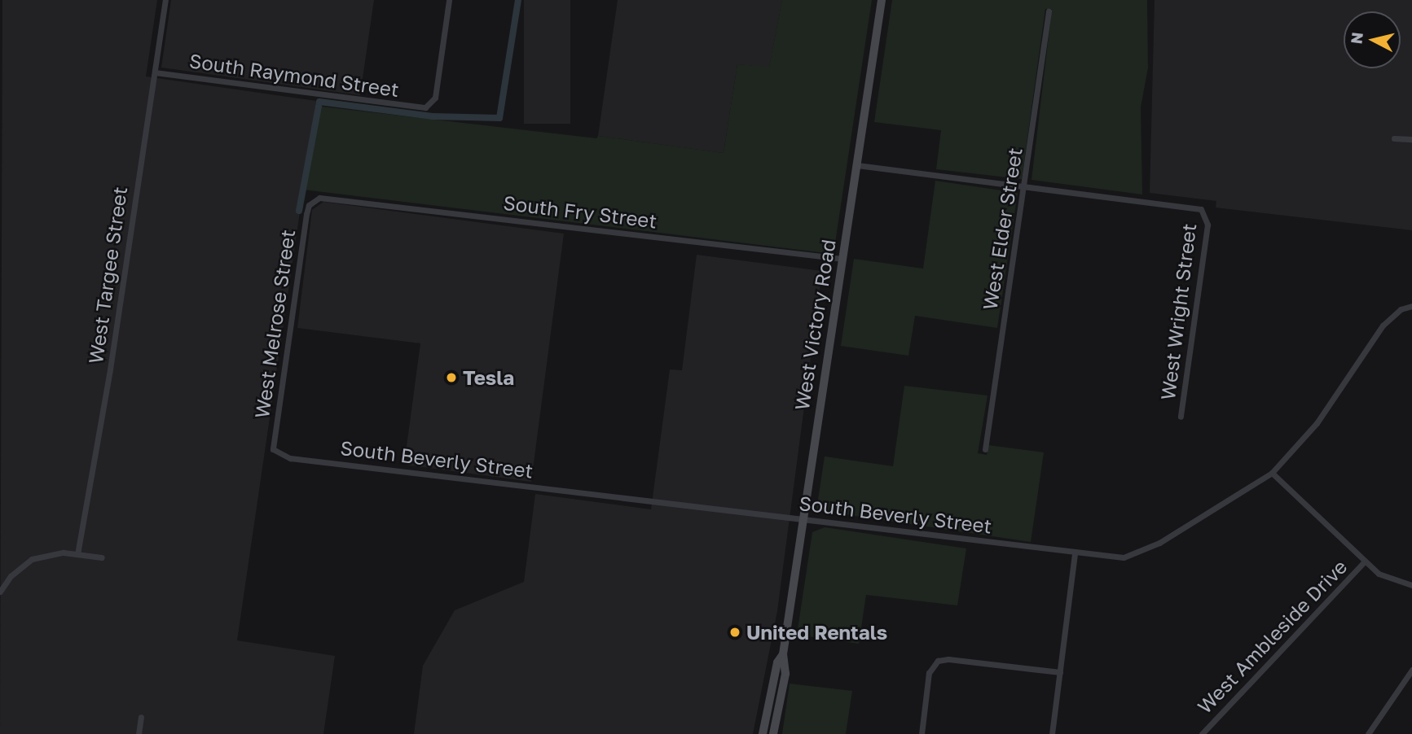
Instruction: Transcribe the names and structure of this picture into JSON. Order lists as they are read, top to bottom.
{
  "streets": {
    "main road": ["West Victory Road"],
    "street": [
      "South Raymond Street",
      "South Fry Street",
      "West Elder Street",
      "West Targee Street",
      "West Wright Street",
      "West Melrose Street",
      "South Beverly Street",
      "West Ambleside Drive"
    ]
  },
  "crossings": [
    ["South Raymond Street", "West Targee Street"],
    ["South Fry Street", "West Melrose Street"],
    ["South Fry Street", "West Victory Road"],
    ["West Elder Street", "West Wright Street"],
    ["West Melrose Street", "South Beverly Street"],
    ["West Victory Road", "South Beverly Street"]
  ],
  "places": ["Tesla", "United Rentals"],
  "north": "left"
}
